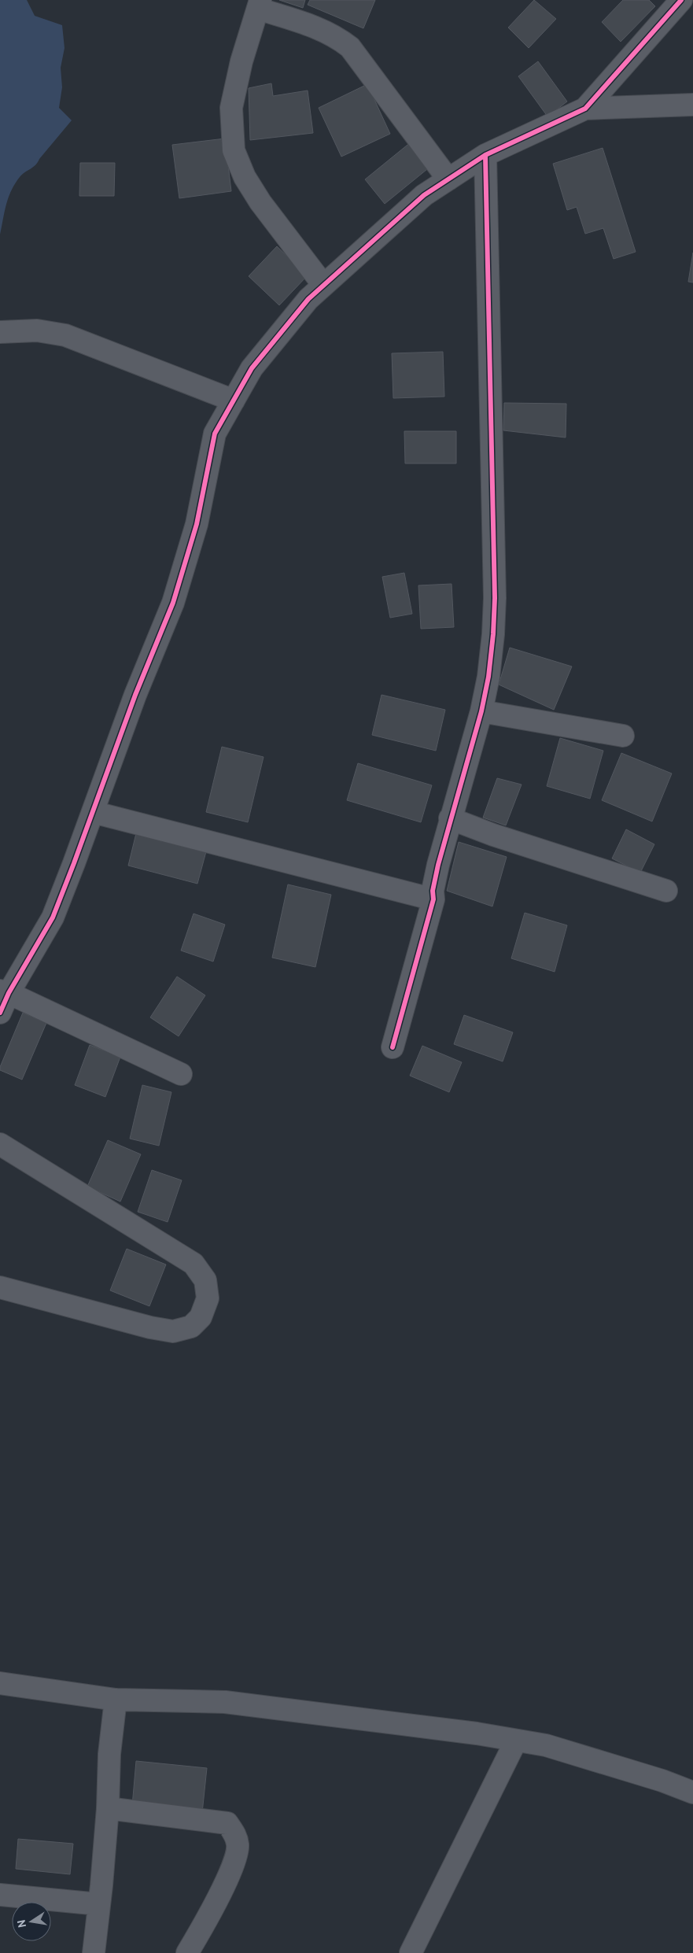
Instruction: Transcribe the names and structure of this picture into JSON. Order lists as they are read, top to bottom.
{
  "north": "left"
}
